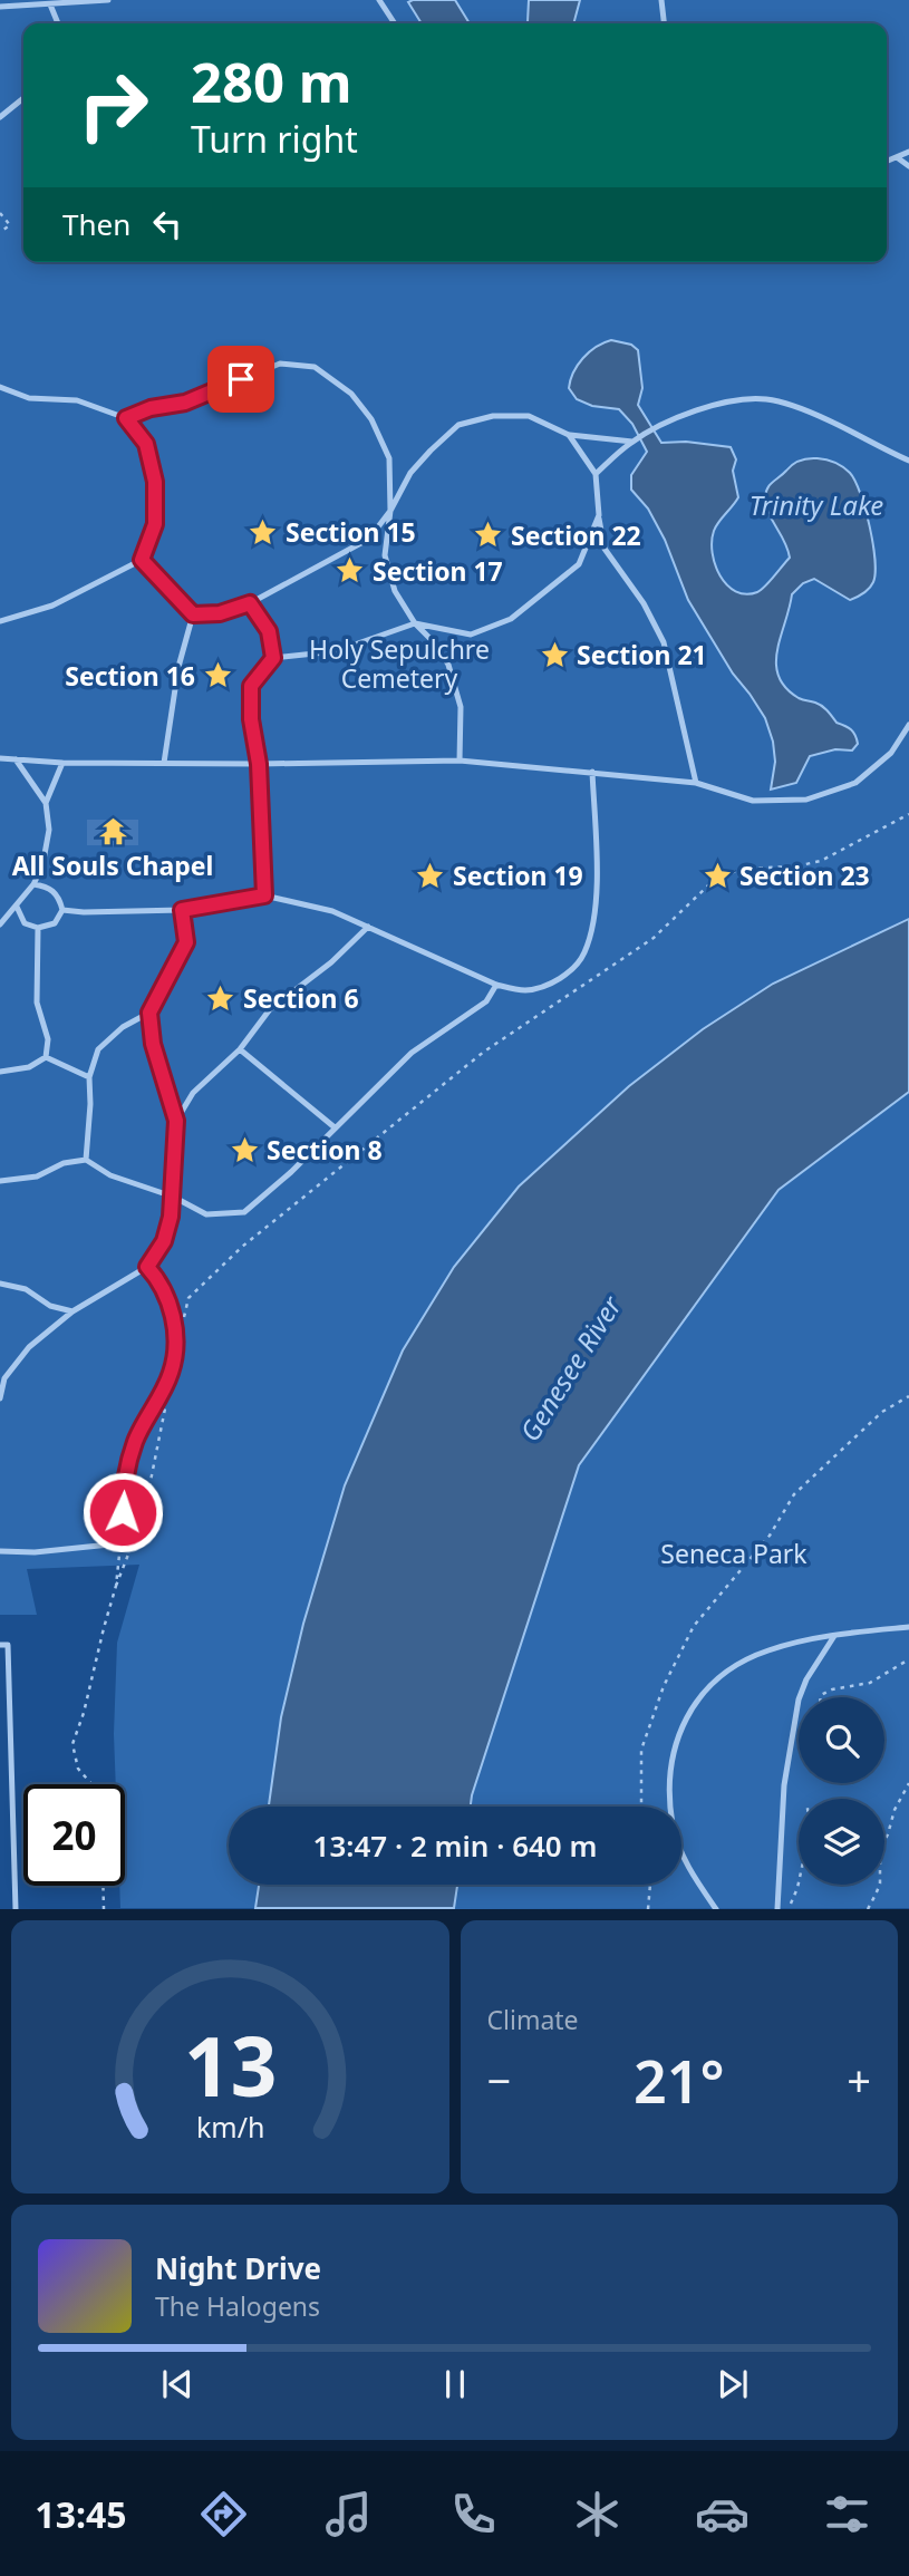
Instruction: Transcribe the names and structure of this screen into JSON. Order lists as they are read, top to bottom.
{
  "water": ["Trinity Lake", "Genesee River"],
  "parks": ["Holy Sepulchre Cemetery", "Seneca Park"],
  "places": {
    "place": [
      "Section 15",
      "Section 22",
      "Section 17",
      "Section 21",
      "Section 16",
      "Section 19",
      "Section 23",
      "Section 6",
      "Section 8"
    ],
    "temple": ["All Souls Chapel"]
  },
  "page": {
    "turn": ["280 m", "Turn right"],
    "then": "Then",
    "limit": "20",
    "trip": "13:47 · 2 min · 640 m",
    "tile": "Climate",
    "heat": ["−", "21°", "+"],
    "song": ["Night Drive", "The Halogens"],
    "tabs": "13:45",
    "gauge": ["13", "km/h"]
  }
}
